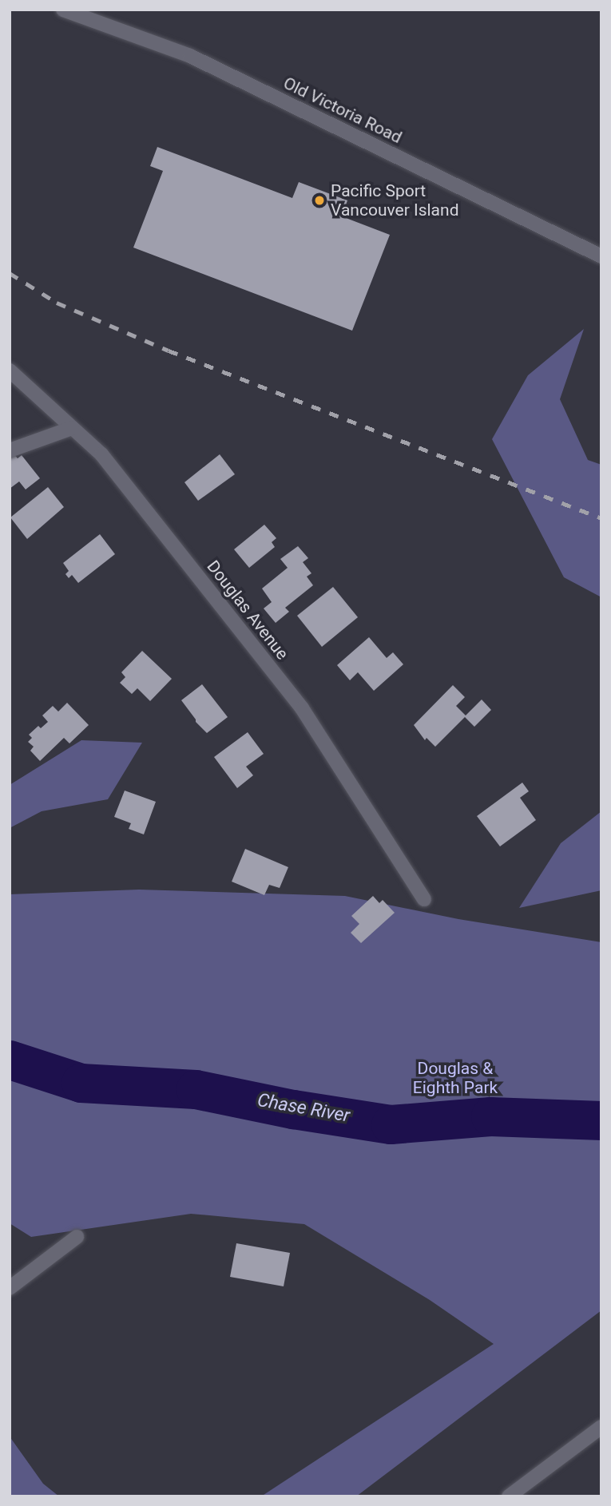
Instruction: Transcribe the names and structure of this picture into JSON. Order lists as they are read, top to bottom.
{
  "streets": {
    "street": ["Old Victoria Road", "Douglas Avenue"]
  },
  "water": ["Chase River"],
  "parks": ["Douglas & Eighth Park"],
  "places": ["Pacific Sport Vancouver Island"]
}
